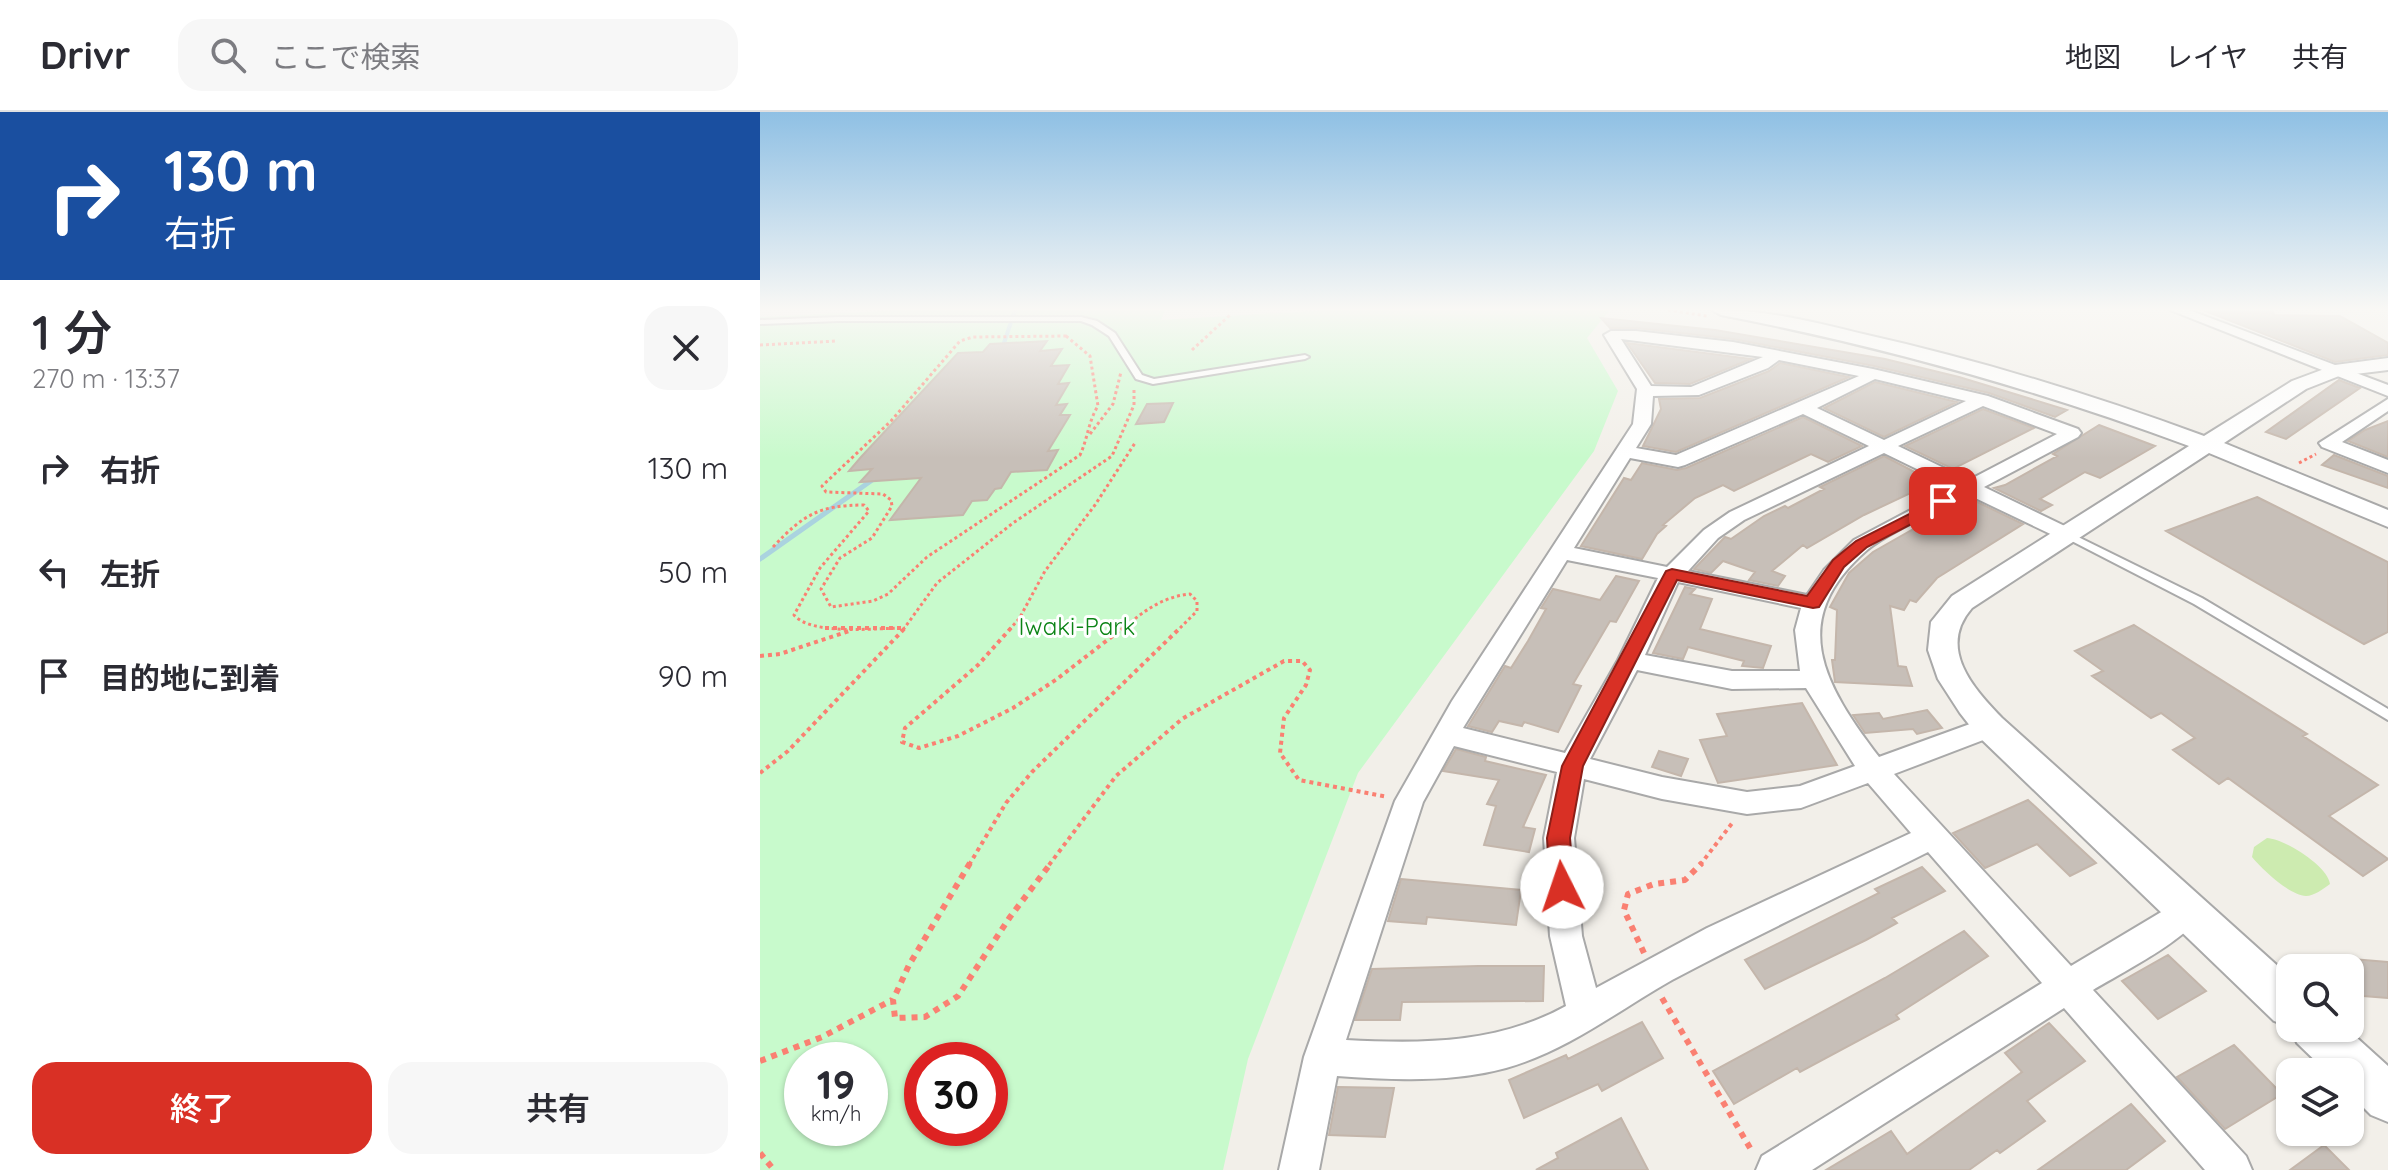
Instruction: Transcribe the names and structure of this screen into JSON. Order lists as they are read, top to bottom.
{
  "parks": ["Iwaki-Park"],
  "page": {
    "header": "Drivr",
    "search": "ここで検索",
    "nav": ["地図", "レイヤ", "共有"],
    "turn": ["130 m", "右折"],
    "heading": ["1 分", "270 m · 13:37"],
    "list": [
      {
        "name": "右折",
        "value": "130 m"
      },
      {
        "name": "左折",
        "value": "50 m"
      },
      {
        "name": "目的地に到着",
        "value": "90 m"
      }
    ],
    "speed": "19 km/h",
    "limit": "30",
    "buttons": ["終了", "共有"]
  }
}
